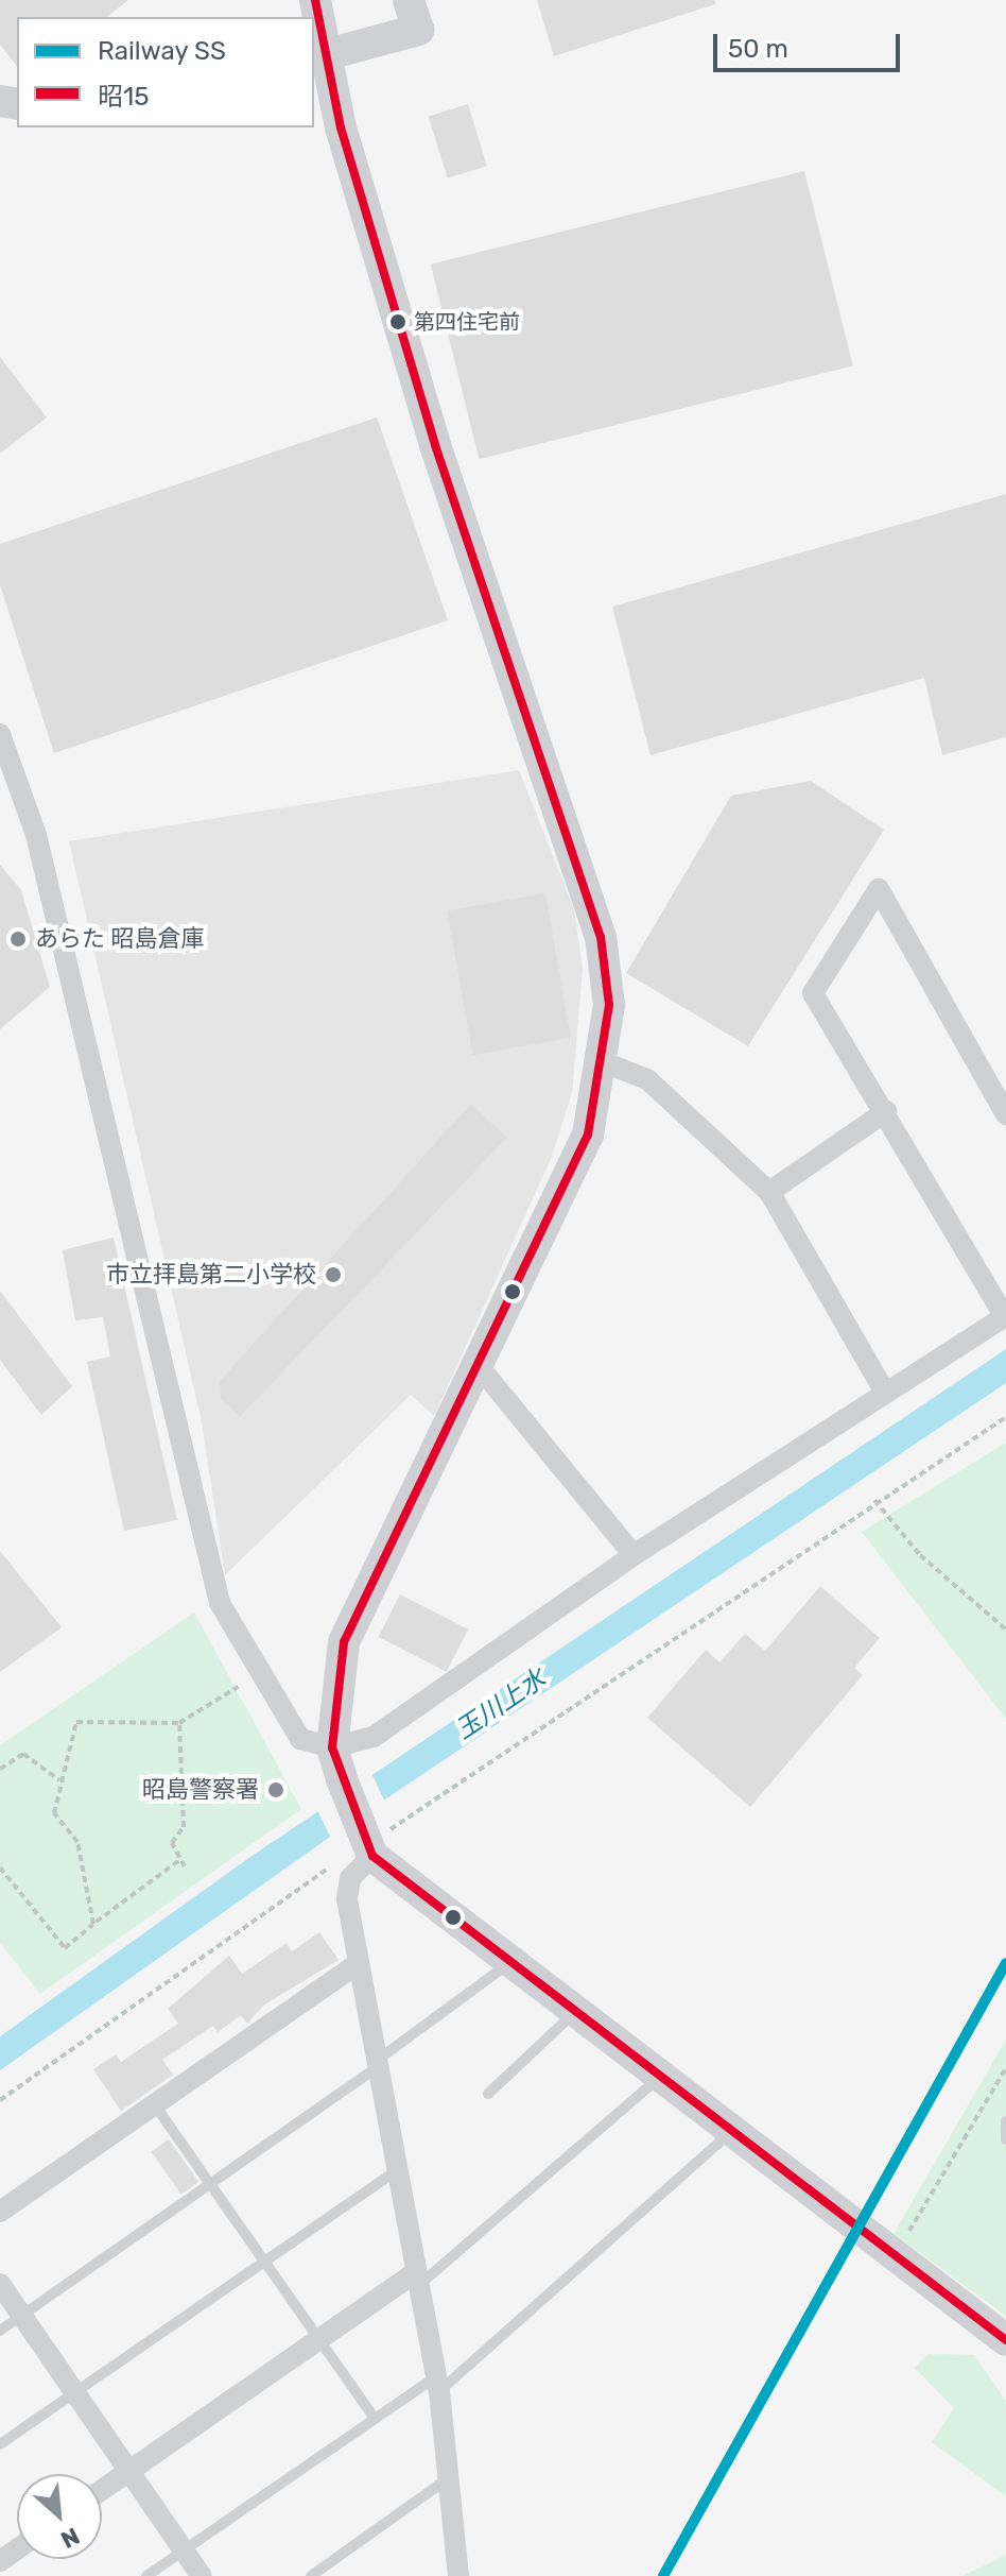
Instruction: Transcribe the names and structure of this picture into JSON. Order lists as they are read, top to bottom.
{
  "water": ["玉川上水"],
  "places": [
    "第四住宅前",
    "あらた 昭島倉庫",
    "市立拝島第二小学校",
    "昭島警察署"
  ],
  "lines": ["transit line 昭15", "rail line SS"],
  "legend": ["Railway SS", "昭15"],
  "scale_bar": "50 m",
  "north": "bottom right"
}
